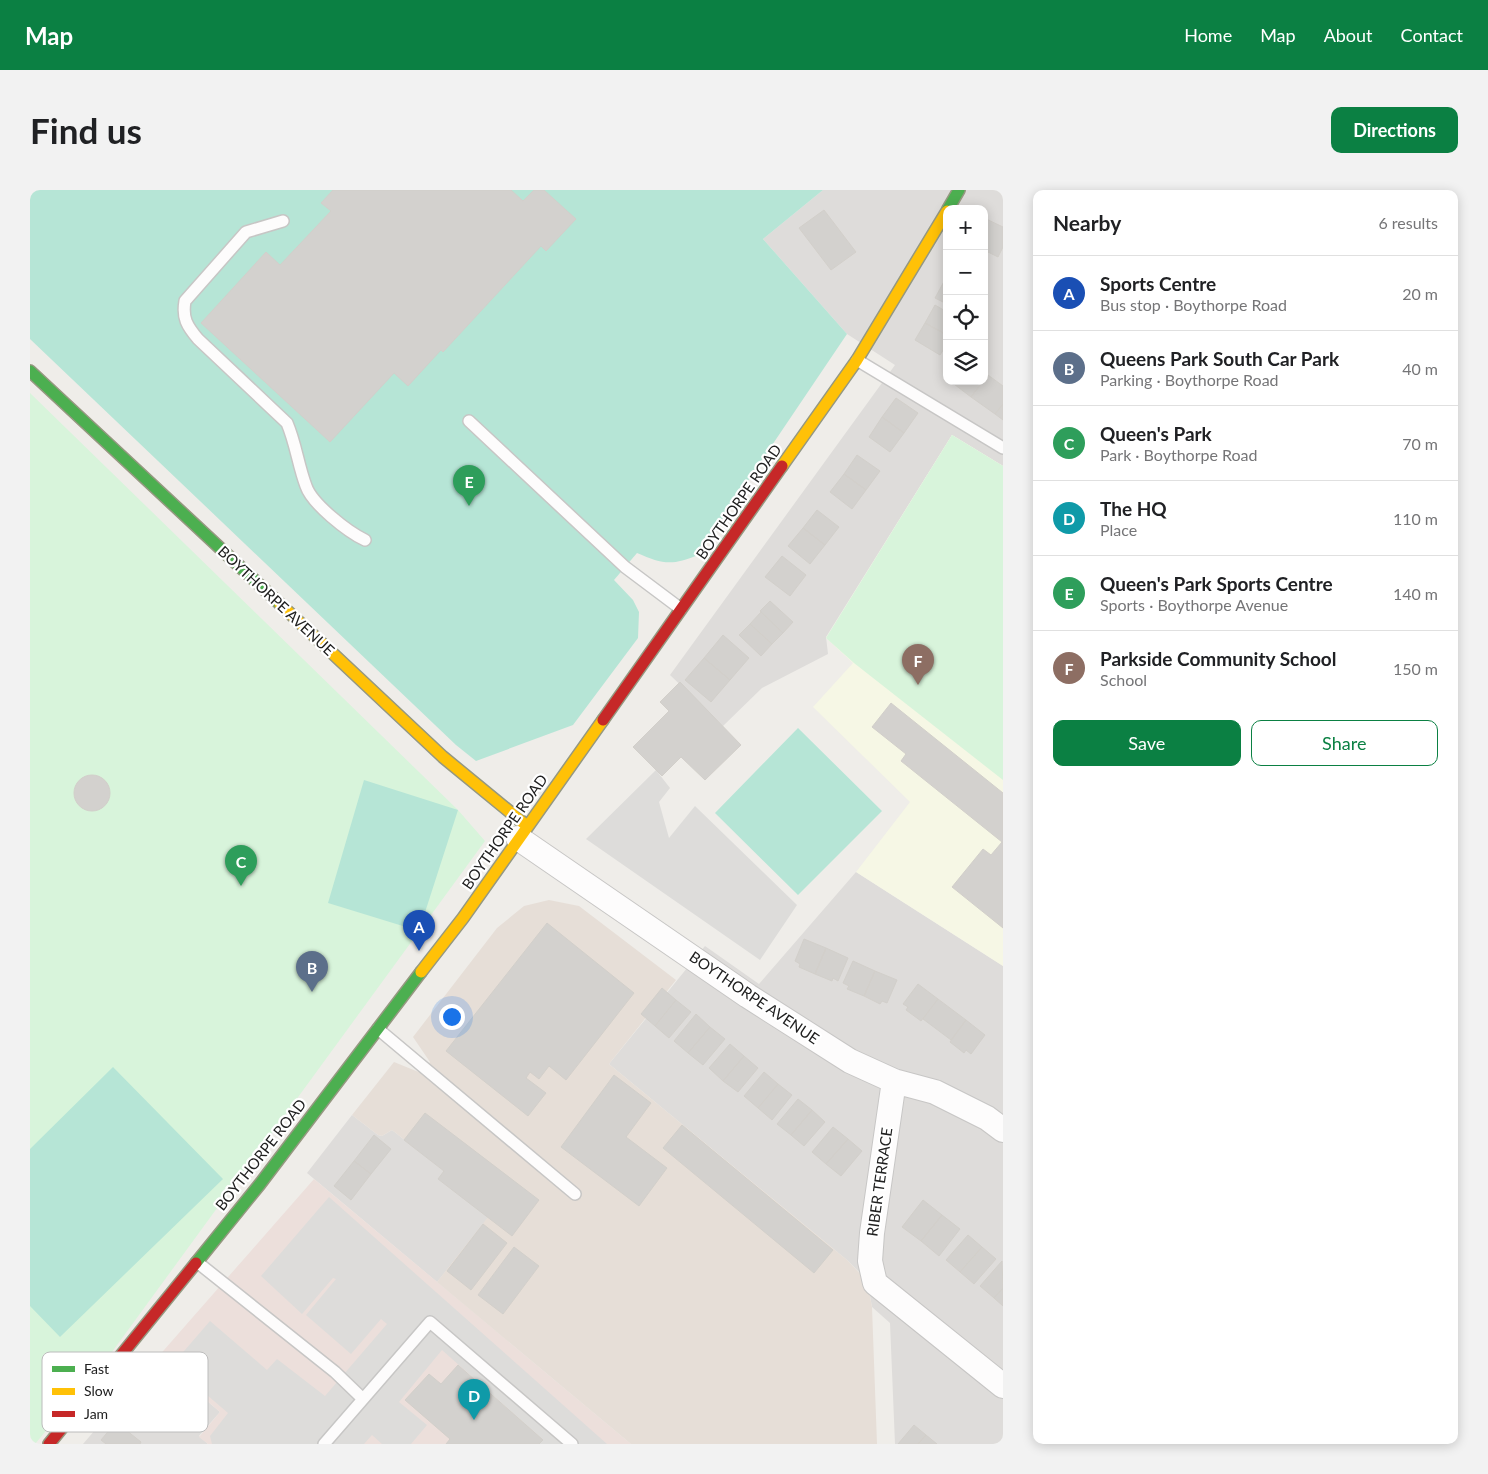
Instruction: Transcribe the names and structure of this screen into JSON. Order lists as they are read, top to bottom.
{
  "streets": {
    "street": ["BOYTHORPE ROAD", "BOYTHORPE AVENUE", "RIBER TERRACE"]
  },
  "crossings": [
    ["BOYTHORPE ROAD", "BOYTHORPE AVENUE"],
    ["BOYTHORPE AVENUE", "RIBER TERRACE"]
  ],
  "legend": ["Fast", "Slow", "Jam"],
  "page": {
    "header": "Map",
    "nav": [
      "Home",
      "Map",
      "About",
      "Contact"
    ],
    "buttons": [
      "Directions",
      ["Save", "Share"]
    ],
    "title": "Find us",
    "heading": ["Nearby", "6 results"],
    "map_buttons": ["+", "−"],
    "list": [
      {
        "mark": "A",
        "name": "Sports Centre",
        "note": "Bus stop · Boythorpe Road",
        "value": "20 m"
      },
      {
        "mark": "B",
        "name": "Queens Park South Car Park",
        "note": "Parking · Boythorpe Road",
        "value": "40 m"
      },
      {
        "mark": "C",
        "name": "Queen's Park",
        "note": "Park · Boythorpe Road",
        "value": "70 m"
      },
      {
        "mark": "D",
        "name": "The HQ",
        "note": "Place",
        "value": "110 m"
      },
      {
        "mark": "E",
        "name": "Queen's Park Sports Centre",
        "note": "Sports · Boythorpe Avenue",
        "value": "140 m"
      },
      {
        "mark": "F",
        "name": "Parkside Community School",
        "note": "School",
        "value": "150 m"
      }
    ],
    "pins": [
      "E",
      "F",
      "C",
      "A",
      "B",
      "D"
    ]
  }
}
